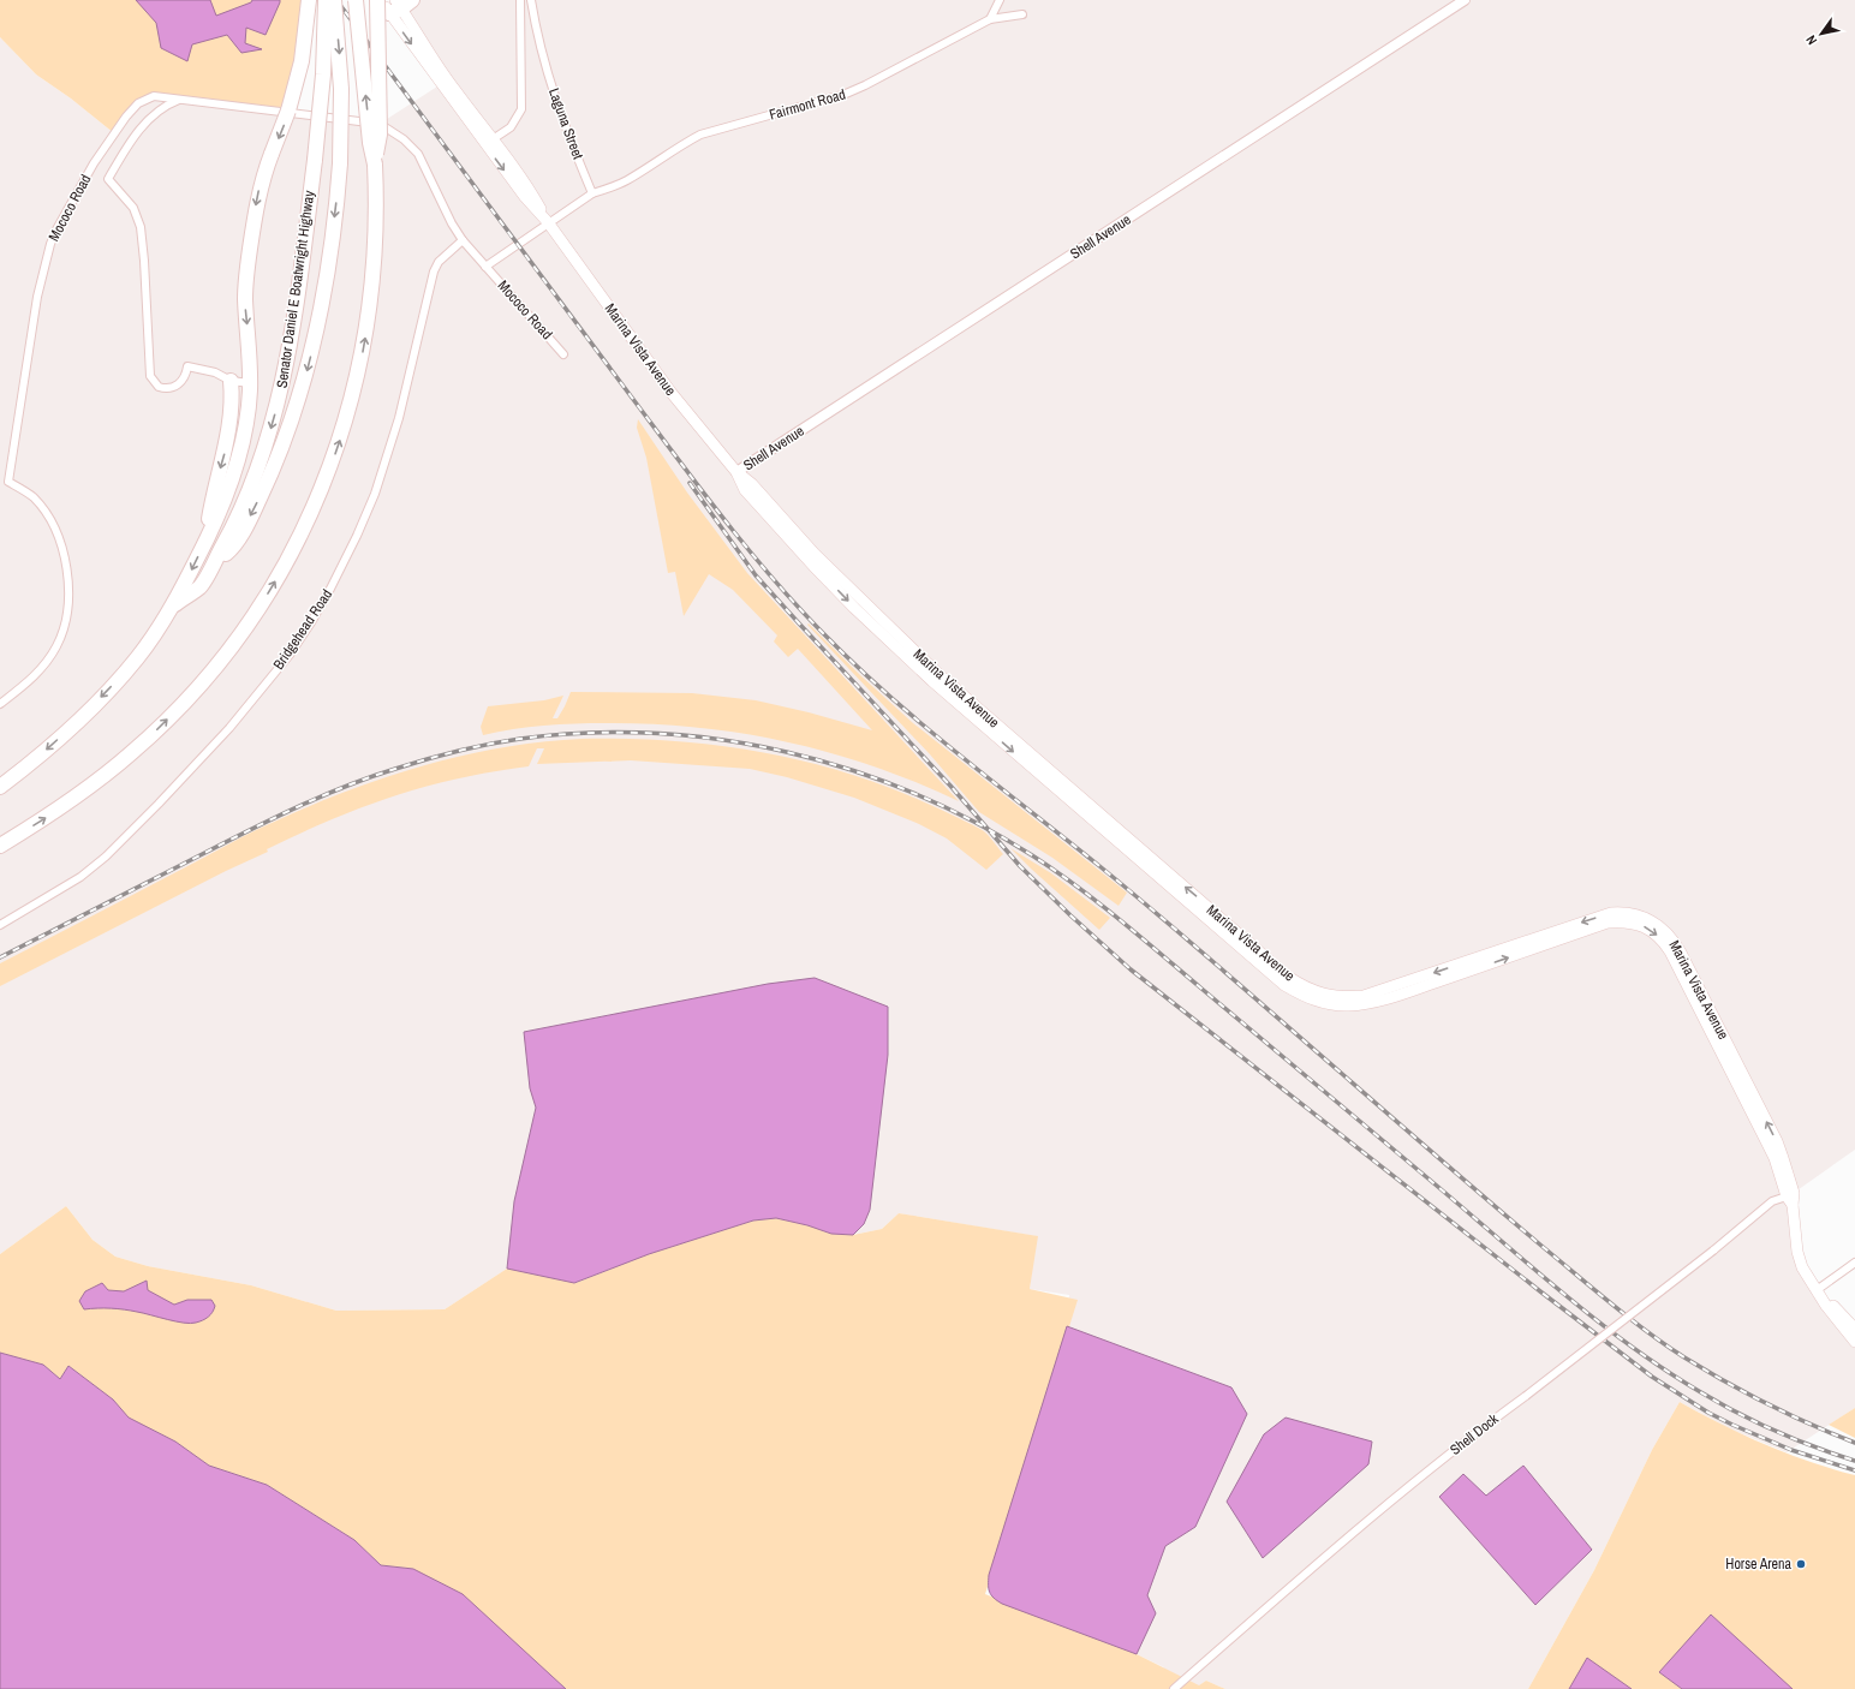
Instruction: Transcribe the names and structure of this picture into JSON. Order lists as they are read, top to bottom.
{
  "streets": {
    "highway": ["Senator Daniel E Boatwright Highway"],
    "main road": ["Marina Vista Avenue"],
    "street": [
      "Fairmont Road",
      "Laguna Street",
      "Mococo Road",
      "Shell Avenue",
      "Bridgehead Road",
      "Shell Dock"
    ]
  },
  "crossings": [
    ["Fairmont Road", "Laguna Street"],
    ["Mococo Road", "Marina Vista Avenue"],
    ["Mococo Road", "Bridgehead Road"],
    ["Shell Avenue", "Marina Vista Avenue"],
    ["Marina Vista Avenue", "Shell Dock"]
  ],
  "places": ["Horse Arena"],
  "north": "bottom left"
}
